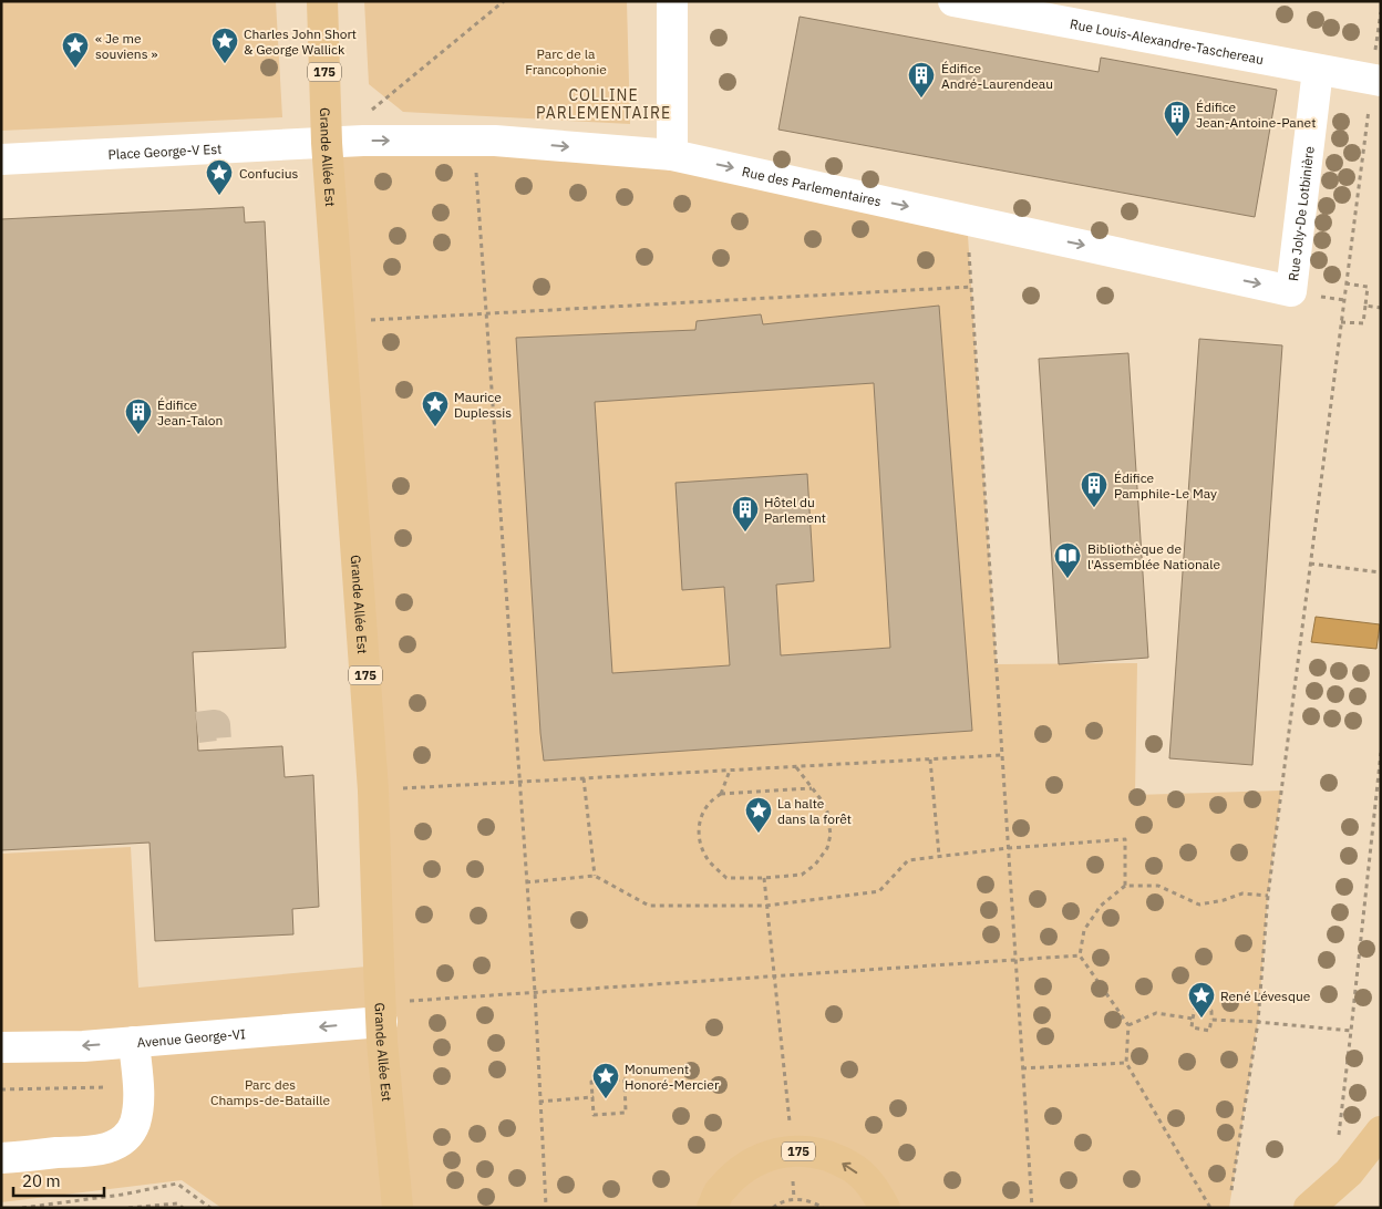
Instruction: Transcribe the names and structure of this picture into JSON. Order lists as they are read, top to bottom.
{
  "streets": {
    "main road": ["175", "Grande Allée Est"],
    "street": [
      "Rue Louis-Alexandre-Taschereau",
      "Place George-V Est",
      "Rue des Parlementaires",
      "Rue Joly-De Lotbinière",
      "Avenue George-VI"
    ]
  },
  "crossings": [
    ["Rue Louis-Alexandre-Taschereau", "Rue Joly-De Lotbinière"],
    ["Place George-V Est", "Grande Allée Est"],
    ["Place George-V Est", "Rue des Parlementaires"],
    ["Grande Allée Est", "Rue des Parlementaires"],
    ["Grande Allée Est", "Avenue George-VI"],
    ["Rue des Parlementaires", "Rue Joly-De Lotbinière"]
  ],
  "one_way": ["Rue des Parlementaires", "Avenue George-VI"],
  "districts": ["COLLINE PARLEMENTAIRE"],
  "parks": ["Parc de la Francophonie", "Parc des Champs-de-Bataille"],
  "places": {
    "place": [
      "Charles John Short & George Wallick",
      "« Je me souviens »",
      "Confucius",
      "Maurice Duplessis",
      "La halte dans la forêt",
      "René Lévesque",
      "Monument Honoré-Mercier"
    ],
    "building": [
      "Édifice André-Laurendeau",
      "Édifice Jean-Antoine-Panet",
      "Édifice Jean-Talon",
      "Édifice Pamphile-Le May",
      "Hôtel du Parlement"
    ],
    "library": ["Bibliothèque de l'Assemblée Nationale"]
  },
  "scale_bar": "20 m"
}
